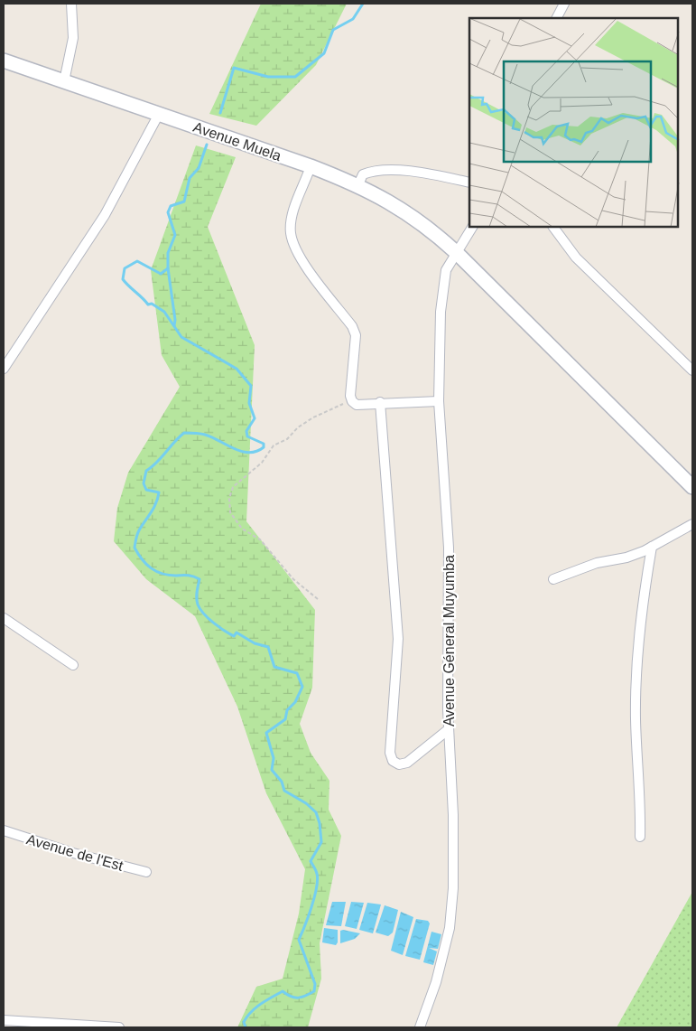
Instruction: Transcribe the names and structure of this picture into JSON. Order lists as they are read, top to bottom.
{
  "streets": {
    "street": ["Avenue Muela", "Avenue Géneral Muyumba", "Avenue de l'Est"]
  },
  "crossings": [
    ["Avenue Muela", "Avenue Géneral Muyumba"]
  ]
}
